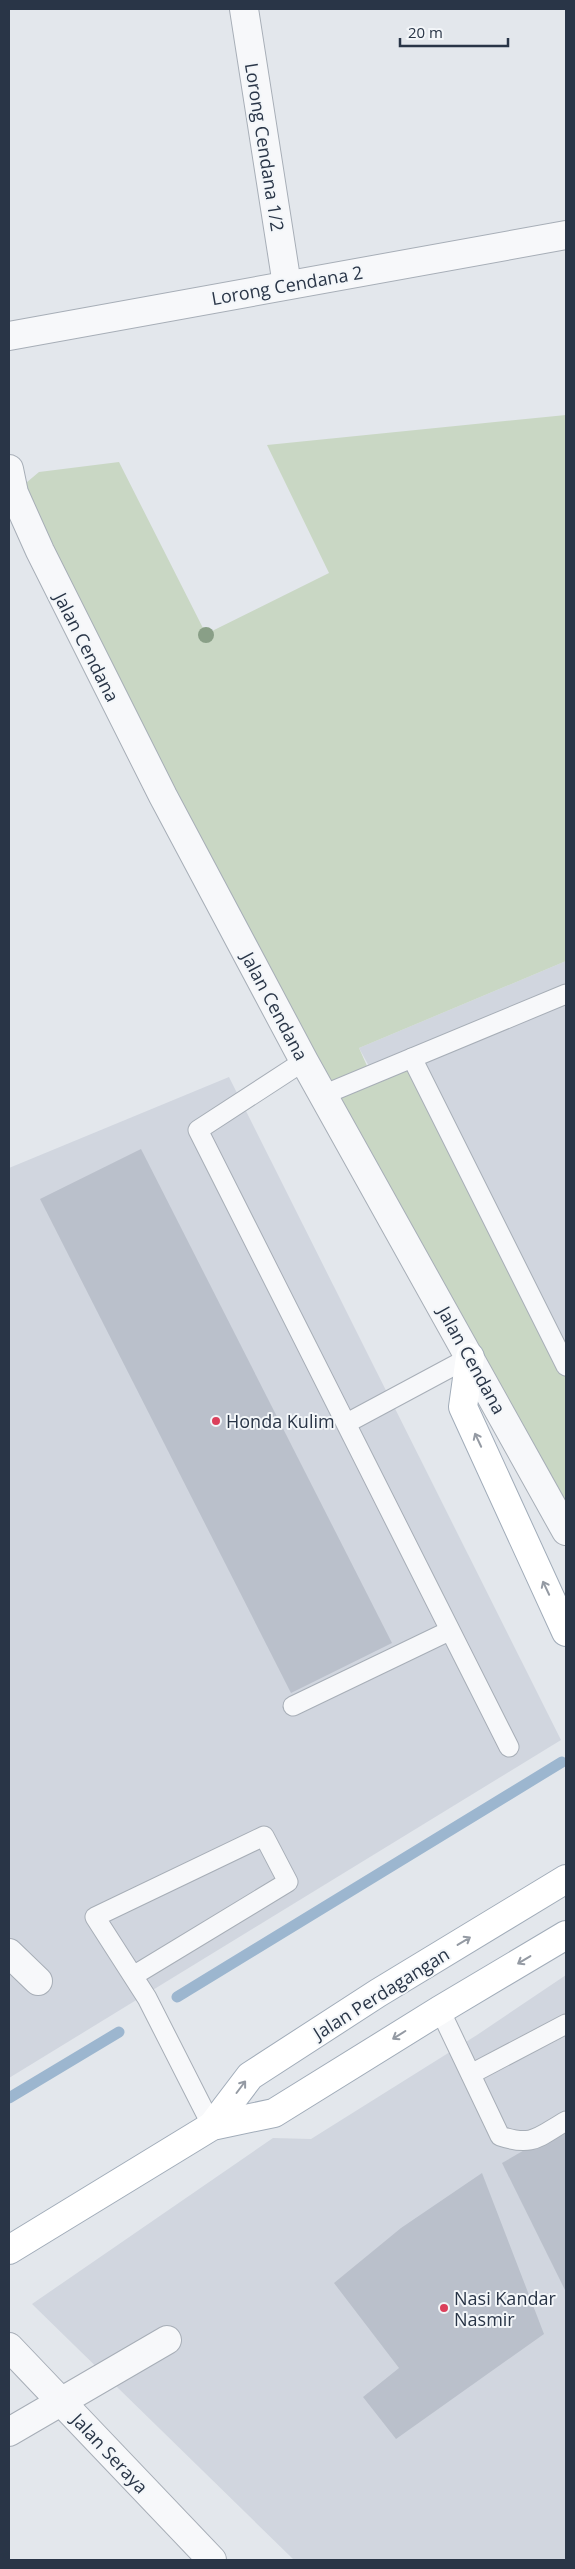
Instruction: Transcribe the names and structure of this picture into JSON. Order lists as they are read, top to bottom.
{
  "streets": {
    "main road": ["Jalan Perdagangan"],
    "street": [
      "Lorong Cendana 1/2",
      "Lorong Cendana 2",
      "Jalan Cendana",
      "Jalan Seraya"
    ]
  },
  "crossings": [
    ["Lorong Cendana 1/2", "Lorong Cendana 2"]
  ],
  "places": ["Honda Kulim", "Nasi Kandar Nasmir"],
  "scale_bar": "20 m"
}
